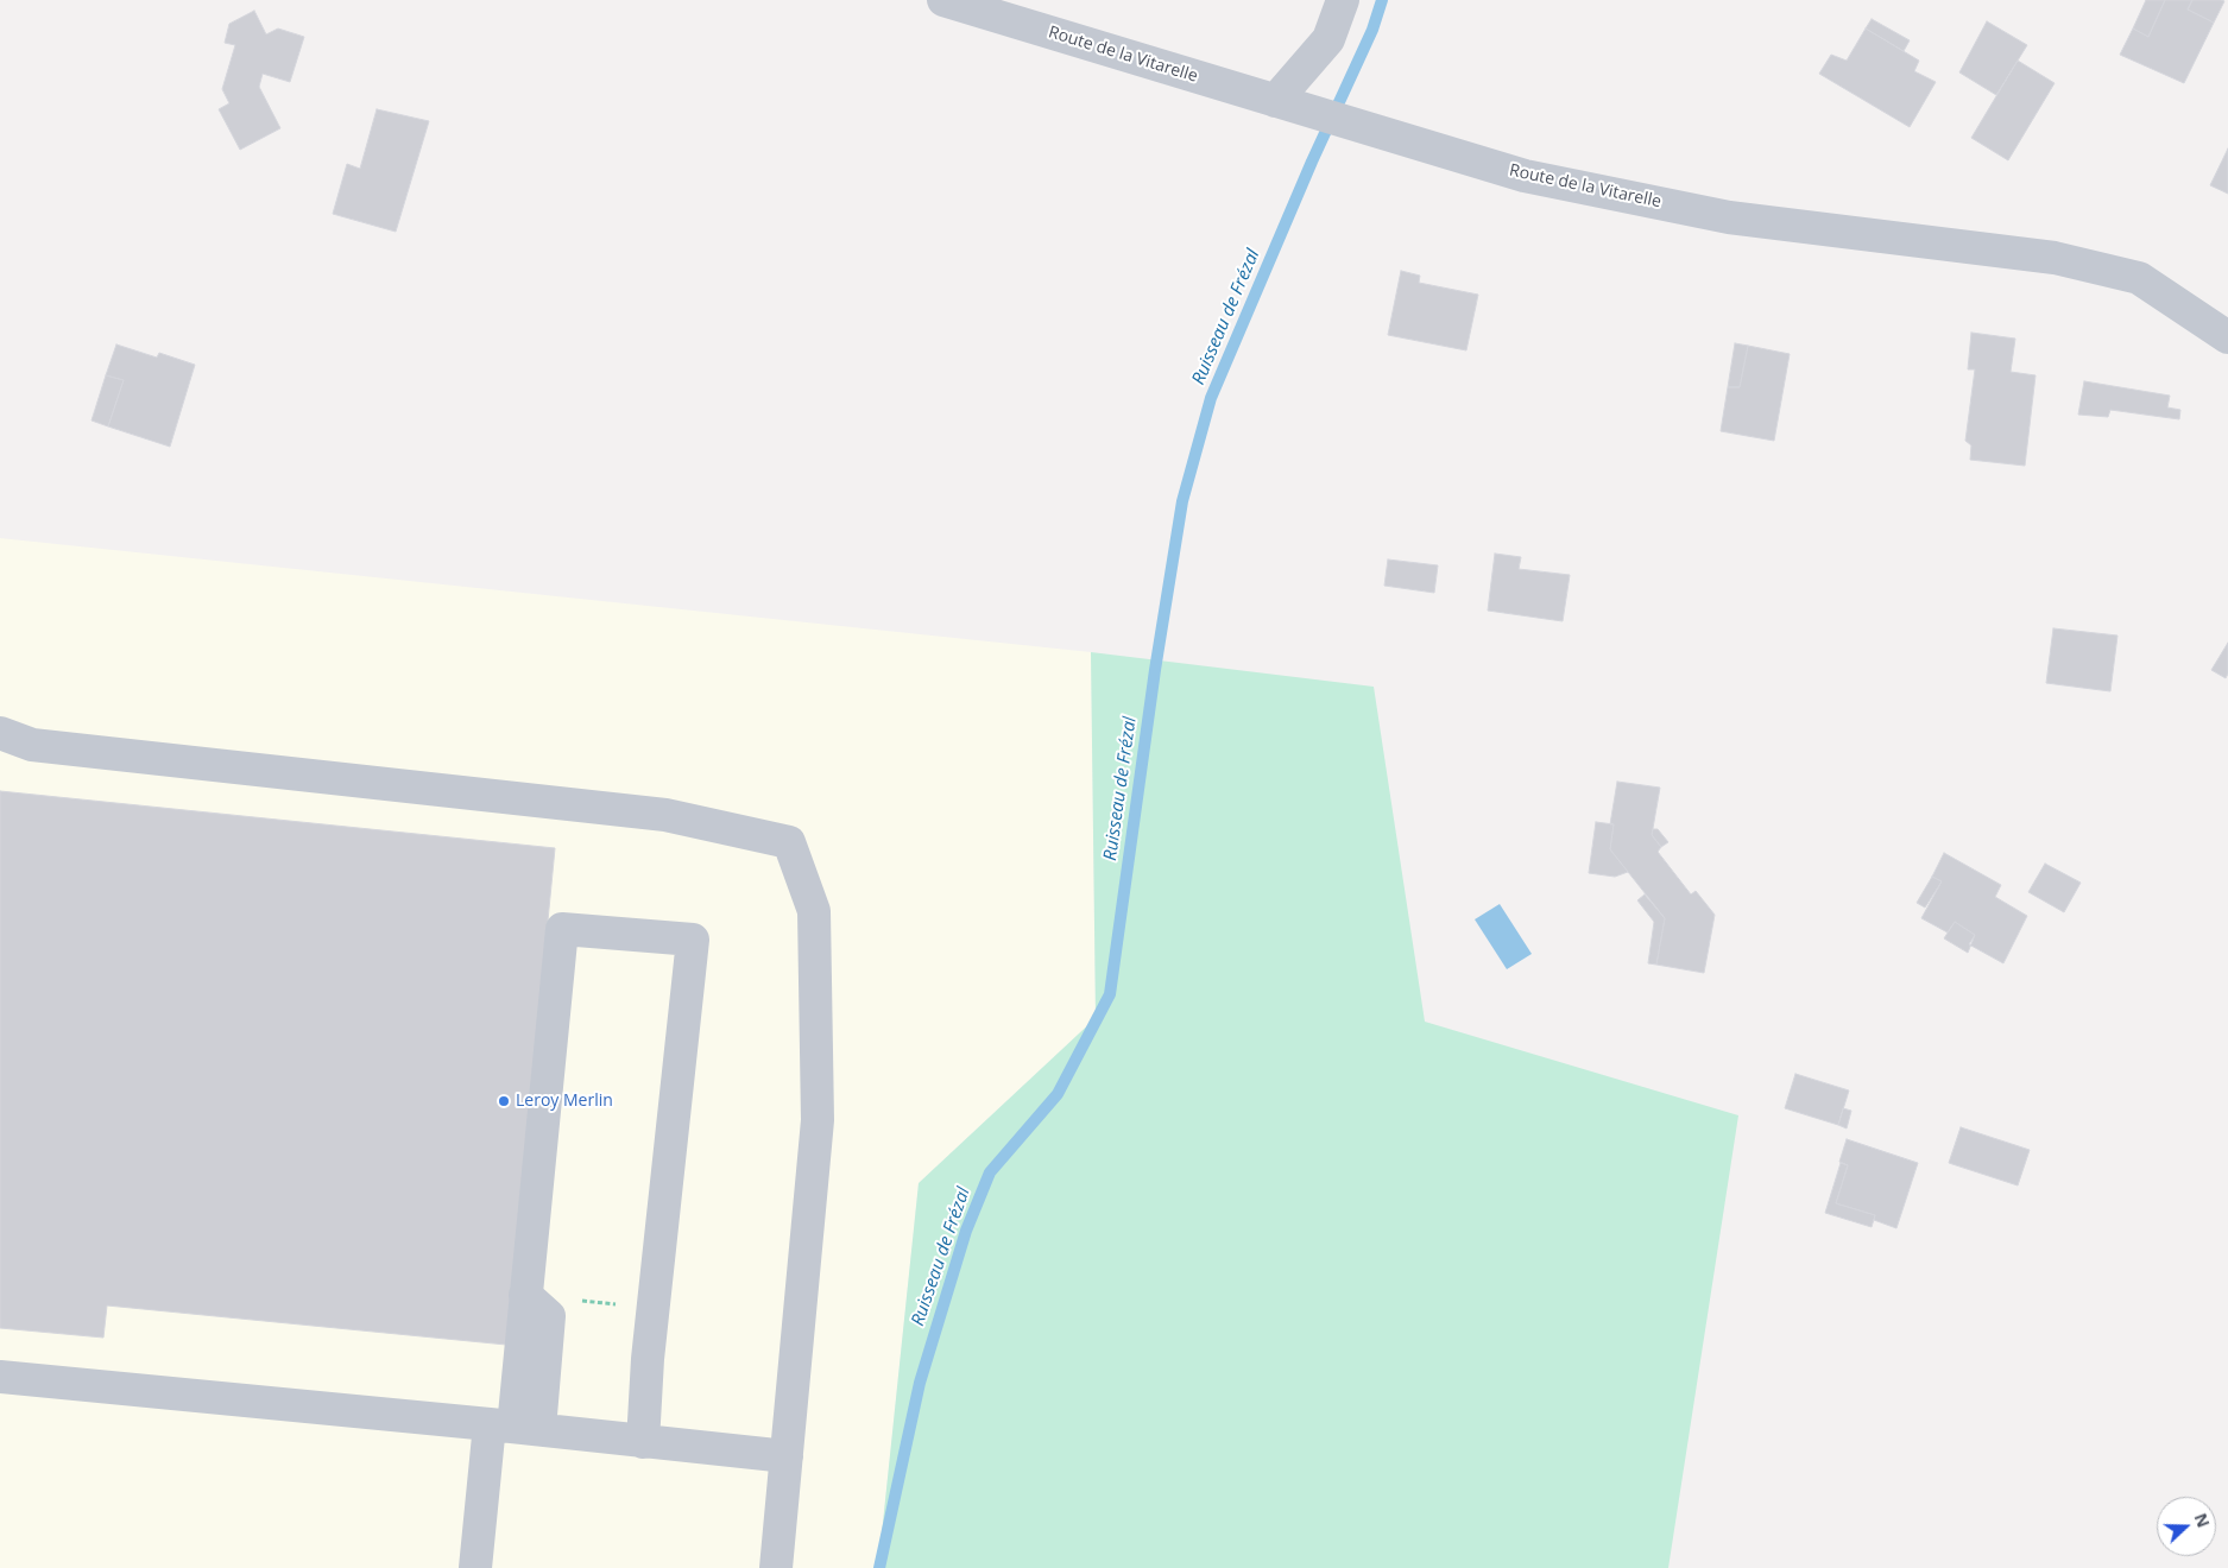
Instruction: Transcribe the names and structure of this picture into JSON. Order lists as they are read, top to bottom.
{
  "streets": {
    "street": ["Route de la Vitarelle"]
  },
  "water": ["Ruisseau de Frézal"],
  "places": ["Leroy Merlin"],
  "north": "right"
}
